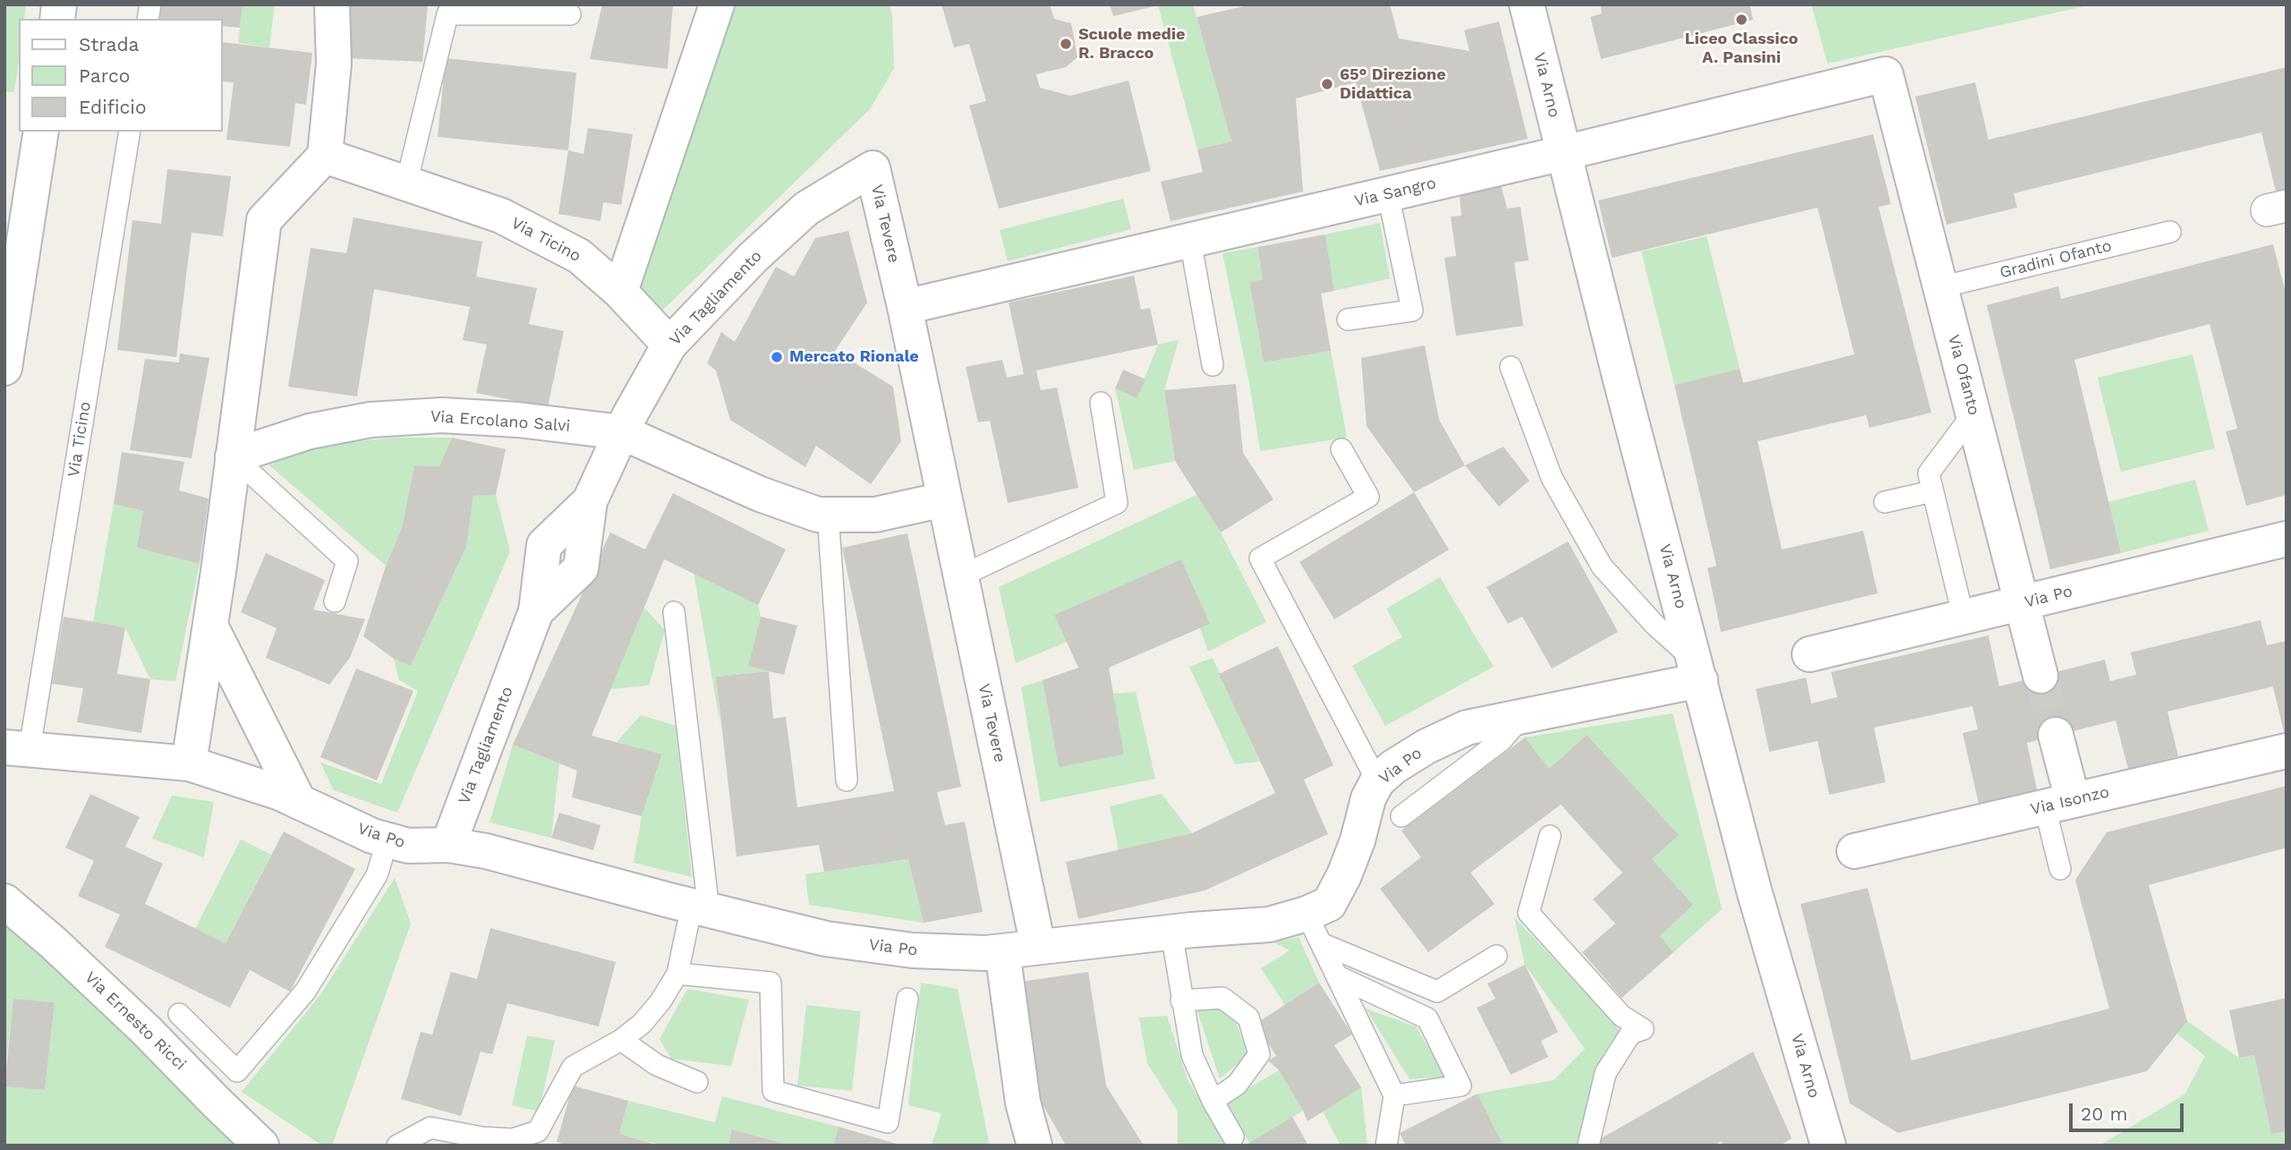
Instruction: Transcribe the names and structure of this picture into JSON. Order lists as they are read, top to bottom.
{
  "streets": {
    "street": [
      "Via Arno",
      "Via Sangro",
      "Via Tevere",
      "Via Ticino",
      "Via Tagliamento",
      "Via Ofanto",
      "Via Ercolano Salvi",
      "Via Po",
      "Via Isonzo",
      "Via Ernesto Ricci"
    ],
    "lane": ["Gradini Ofanto"]
  },
  "crossings": [
    ["Via Arno", "Via Sangro"],
    ["Via Arno", "Via Po"],
    ["Via Sangro", "Via Tevere"],
    ["Via Sangro", "Via Ofanto"],
    ["Via Tevere", "Via Tagliamento"],
    ["Via Tevere", "Via Po"],
    ["Via Ticino", "Via Tagliamento"],
    ["Via Ticino", "Via Po"],
    ["Gradini Ofanto", "Via Ofanto"],
    ["Via Tagliamento", "Via Ercolano Salvi"],
    ["Via Tagliamento", "Via Po"],
    ["Via Ofanto", "Via Po"]
  ],
  "places": [
    "Liceo Classico A. Pansini",
    "Scuole medie R. Bracco",
    "65° Direzione Didattica",
    "Mercato Rionale"
  ],
  "legend": ["Strada", "Parco", "Edificio"],
  "scale_bar": "20 m"
}
